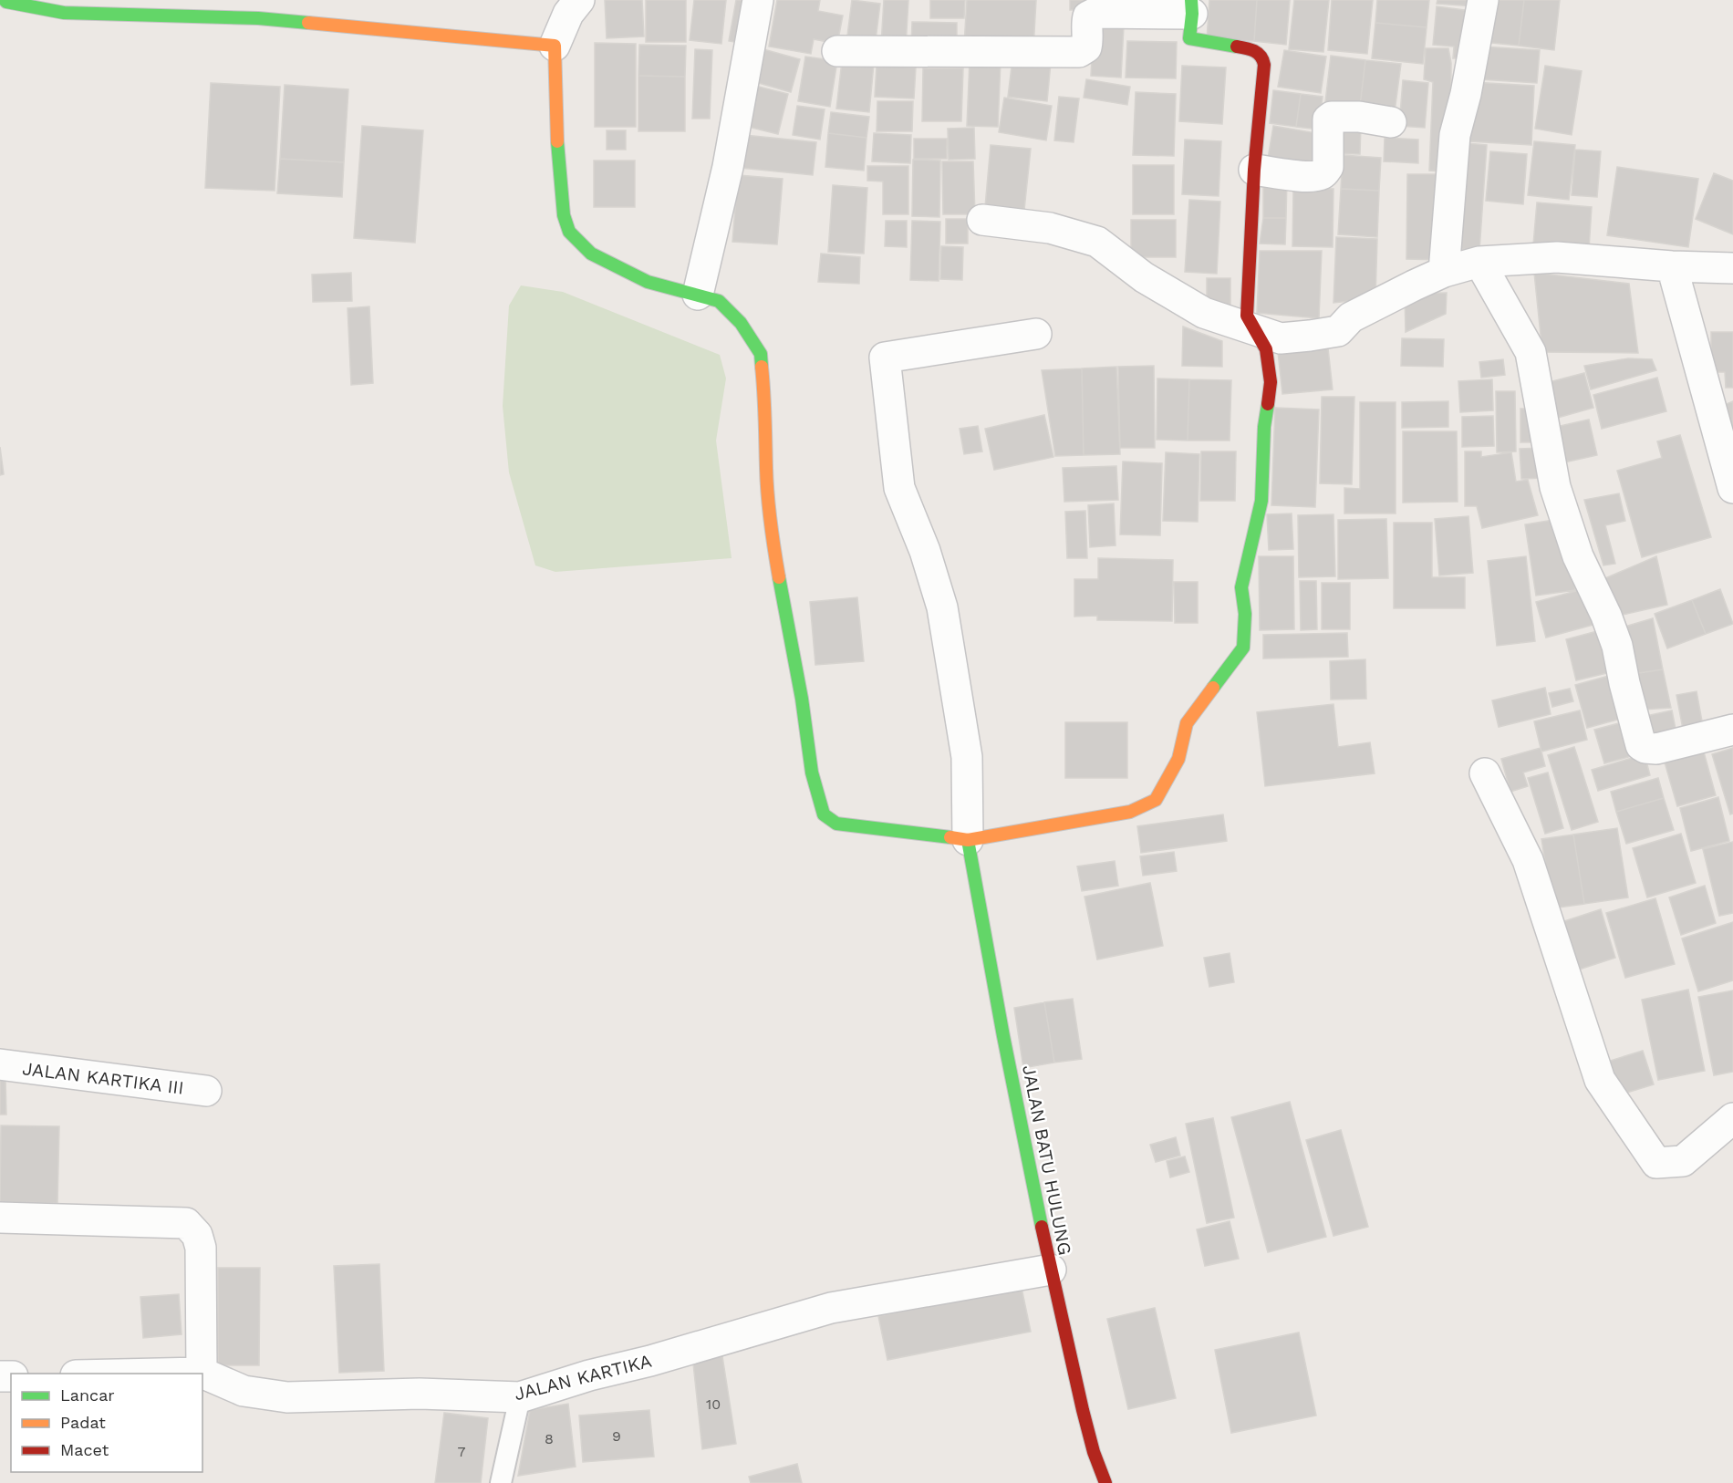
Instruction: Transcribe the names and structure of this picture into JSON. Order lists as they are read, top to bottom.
{
  "streets": {
    "street": ["JALAN KARTIKA III", "JALAN BATU HULUNG", "JALAN KARTIKA"]
  },
  "crossings": [
    ["JALAN BATU HULUNG", "JALAN KARTIKA"]
  ],
  "house_numbers": [
    "10",
    "9",
    "8",
    "7"
  ],
  "legend": ["Lancar", "Padat", "Macet"]
}
